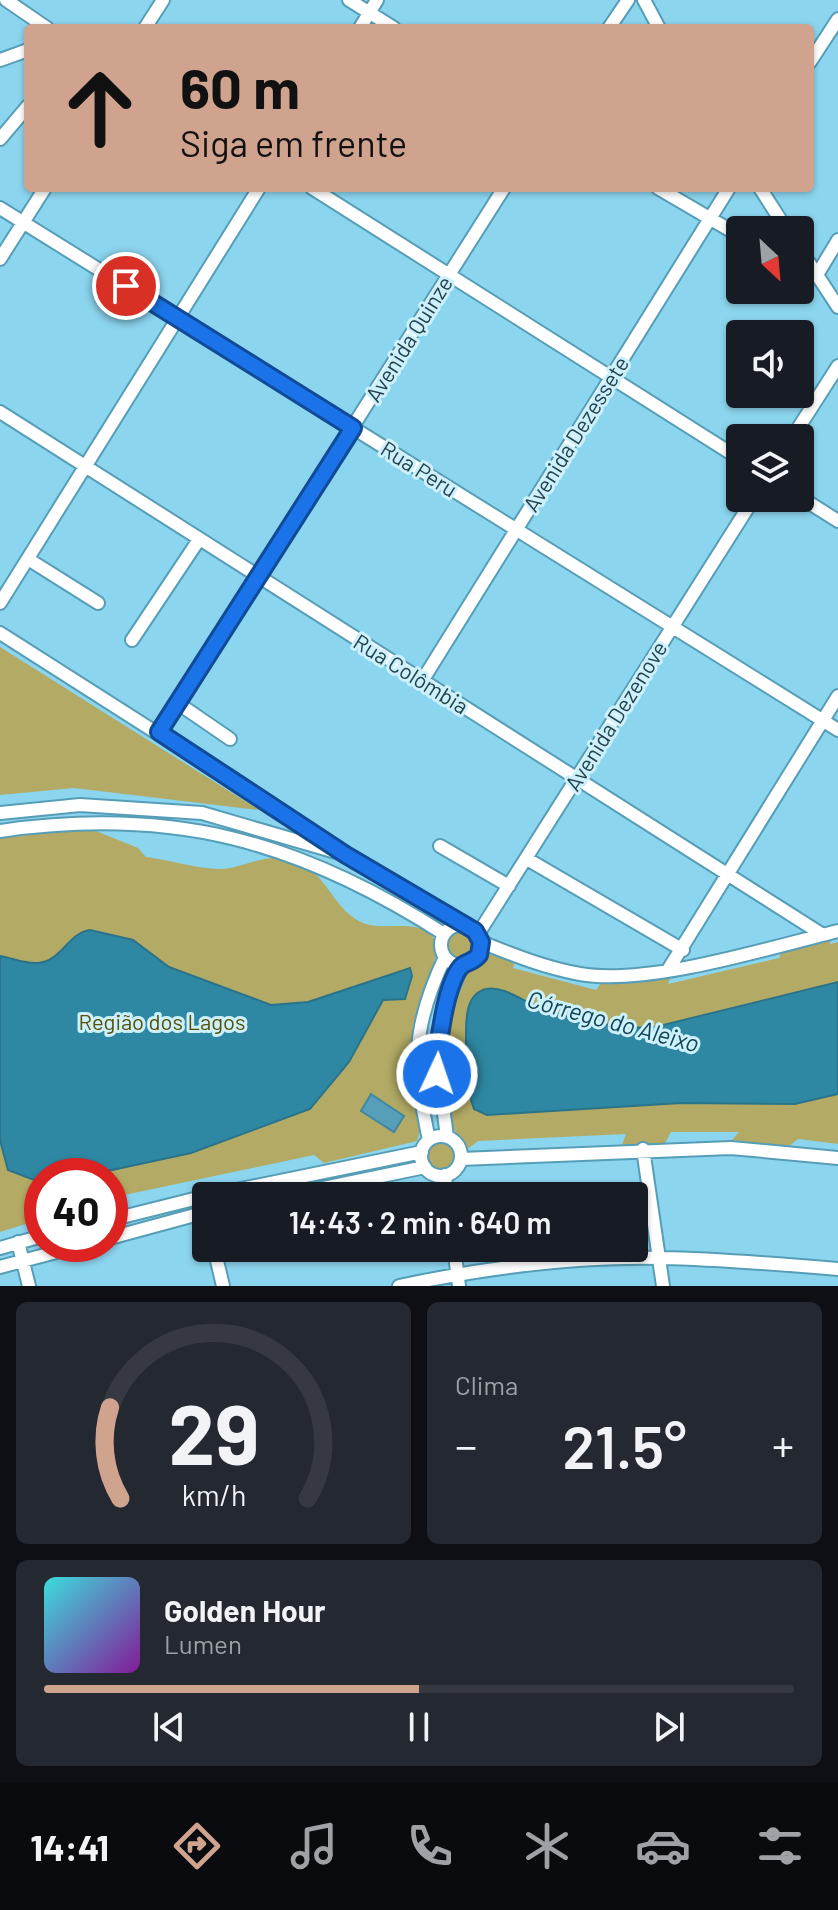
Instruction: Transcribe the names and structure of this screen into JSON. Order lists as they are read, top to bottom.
{
  "streets": {
    "street": [
      "Avenida Quinze",
      "Avenida Dezessete",
      "Rua Peru",
      "Rua Colômbia",
      "Avenida Dezenove"
    ]
  },
  "crossings": [
    ["Avenida Quinze", "Rua Peru"],
    ["Avenida Quinze", "Rua Colômbia"],
    ["Avenida Dezessete", "Rua Peru"],
    ["Avenida Dezessete", "Rua Colômbia"],
    ["Rua Peru", "Avenida Dezenove"],
    ["Rua Colômbia", "Avenida Dezenove"]
  ],
  "water": ["Córrego do Aleixo"],
  "parks": ["Região dos Lagos"],
  "north": "bottom right",
  "page": {
    "turn": ["60 m", "Siga em frente"],
    "limit": "40",
    "trip": "14:43 · 2 min · 640 m",
    "tile": "Clima",
    "heat": ["−", "21.5°", "+"],
    "song": ["Golden Hour", "Lumen"],
    "tabs": "14:41",
    "gauge": ["29", "km/h"]
  }
}
